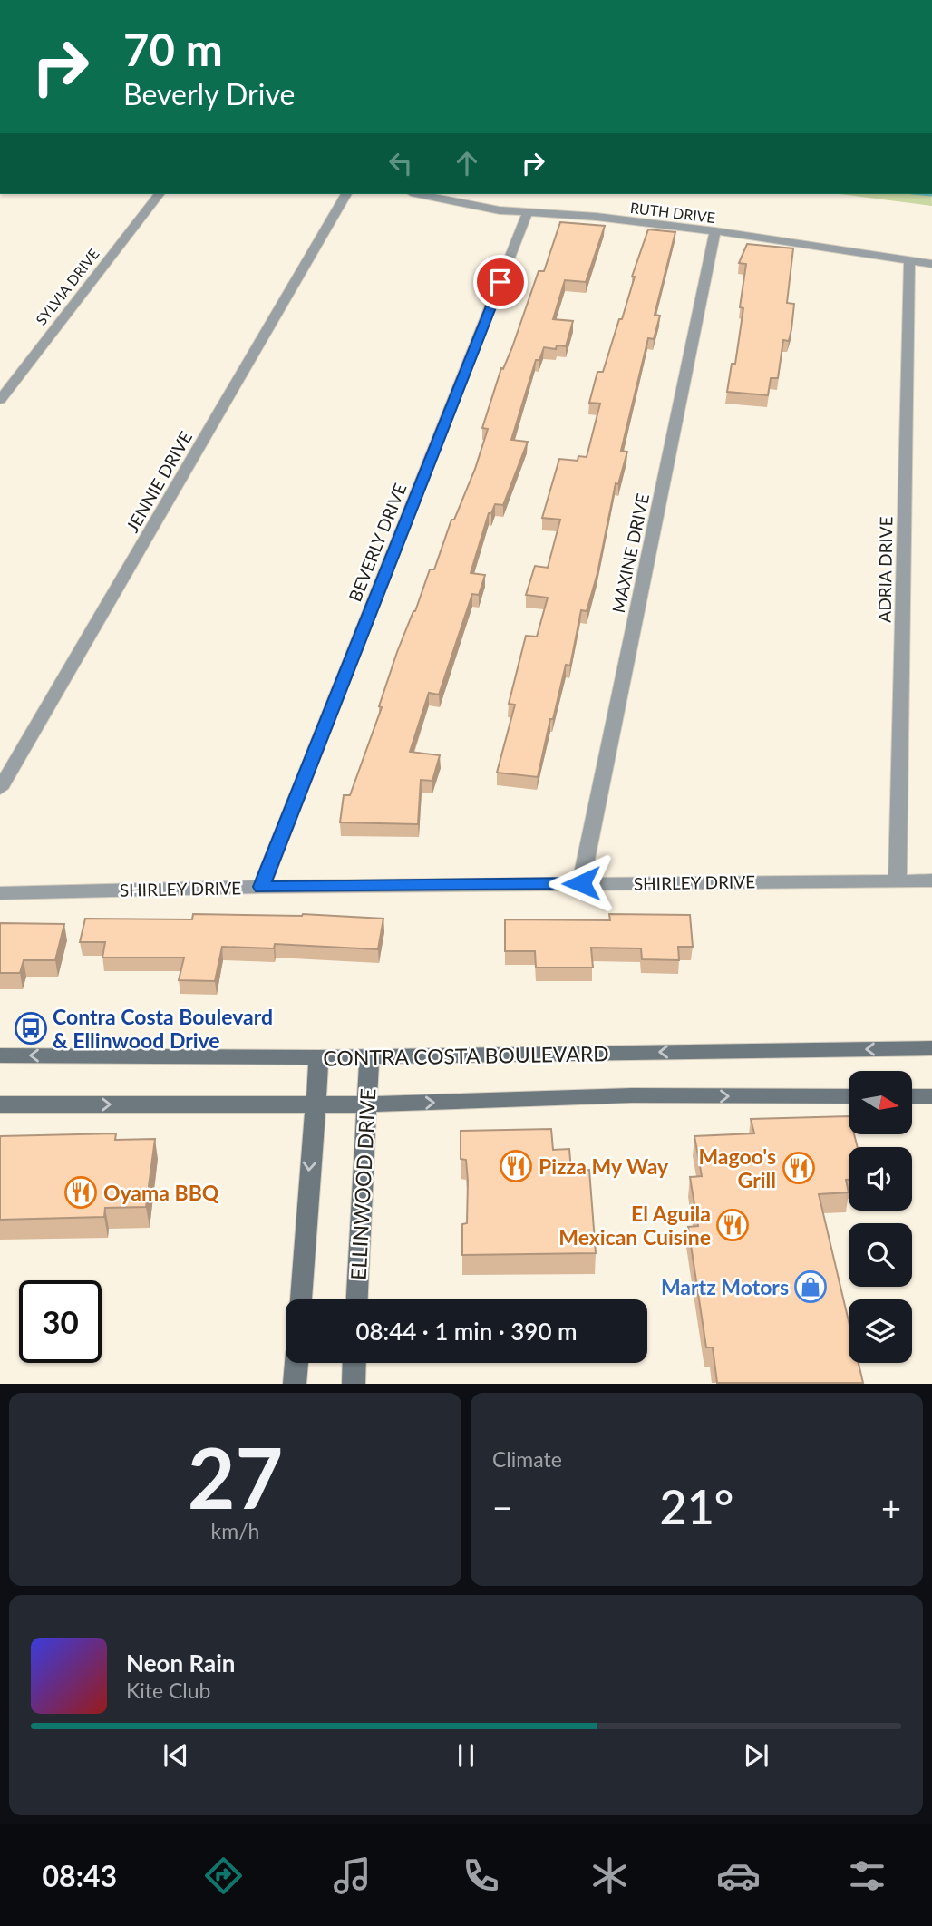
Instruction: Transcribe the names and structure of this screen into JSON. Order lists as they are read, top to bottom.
{
  "streets": {
    "main road": ["CONTRA COSTA BOULEVARD", "ELLINWOOD DRIVE"],
    "street": [
      "RUTH DRIVE",
      "SYLVIA DRIVE",
      "JENNIE DRIVE",
      "BEVERLY DRIVE",
      "MAXINE DRIVE",
      "ADRIA DRIVE",
      "SHIRLEY DRIVE"
    ]
  },
  "crossings": [
    ["RUTH DRIVE", "BEVERLY DRIVE"],
    ["RUTH DRIVE", "MAXINE DRIVE"],
    ["RUTH DRIVE", "ADRIA DRIVE"],
    ["BEVERLY DRIVE", "SHIRLEY DRIVE"],
    ["MAXINE DRIVE", "SHIRLEY DRIVE"],
    ["ADRIA DRIVE", "SHIRLEY DRIVE"],
    ["CONTRA COSTA BOULEVARD", "ELLINWOOD DRIVE"]
  ],
  "places": {
    "bus stop": ["Contra Costa Boulevard & Ellinwood Drive"],
    "restaurant": [
      "Pizza My Way",
      "Magoo's Grill",
      "Oyama BBQ",
      "El Aguila Mexican Cuisine"
    ],
    "shop": ["Martz Motors"]
  },
  "north": "right",
  "page": {
    "turn": ["70 m", "Beverly Drive"],
    "limit": "30",
    "trip": "08:44 · 1 min · 390 m",
    "tile": [
      ["27", "km/h"],
      "Climate"
    ],
    "heat": ["−", "21°", "+"],
    "song": ["Neon Rain", "Kite Club"],
    "tabs": "08:43"
  }
}
